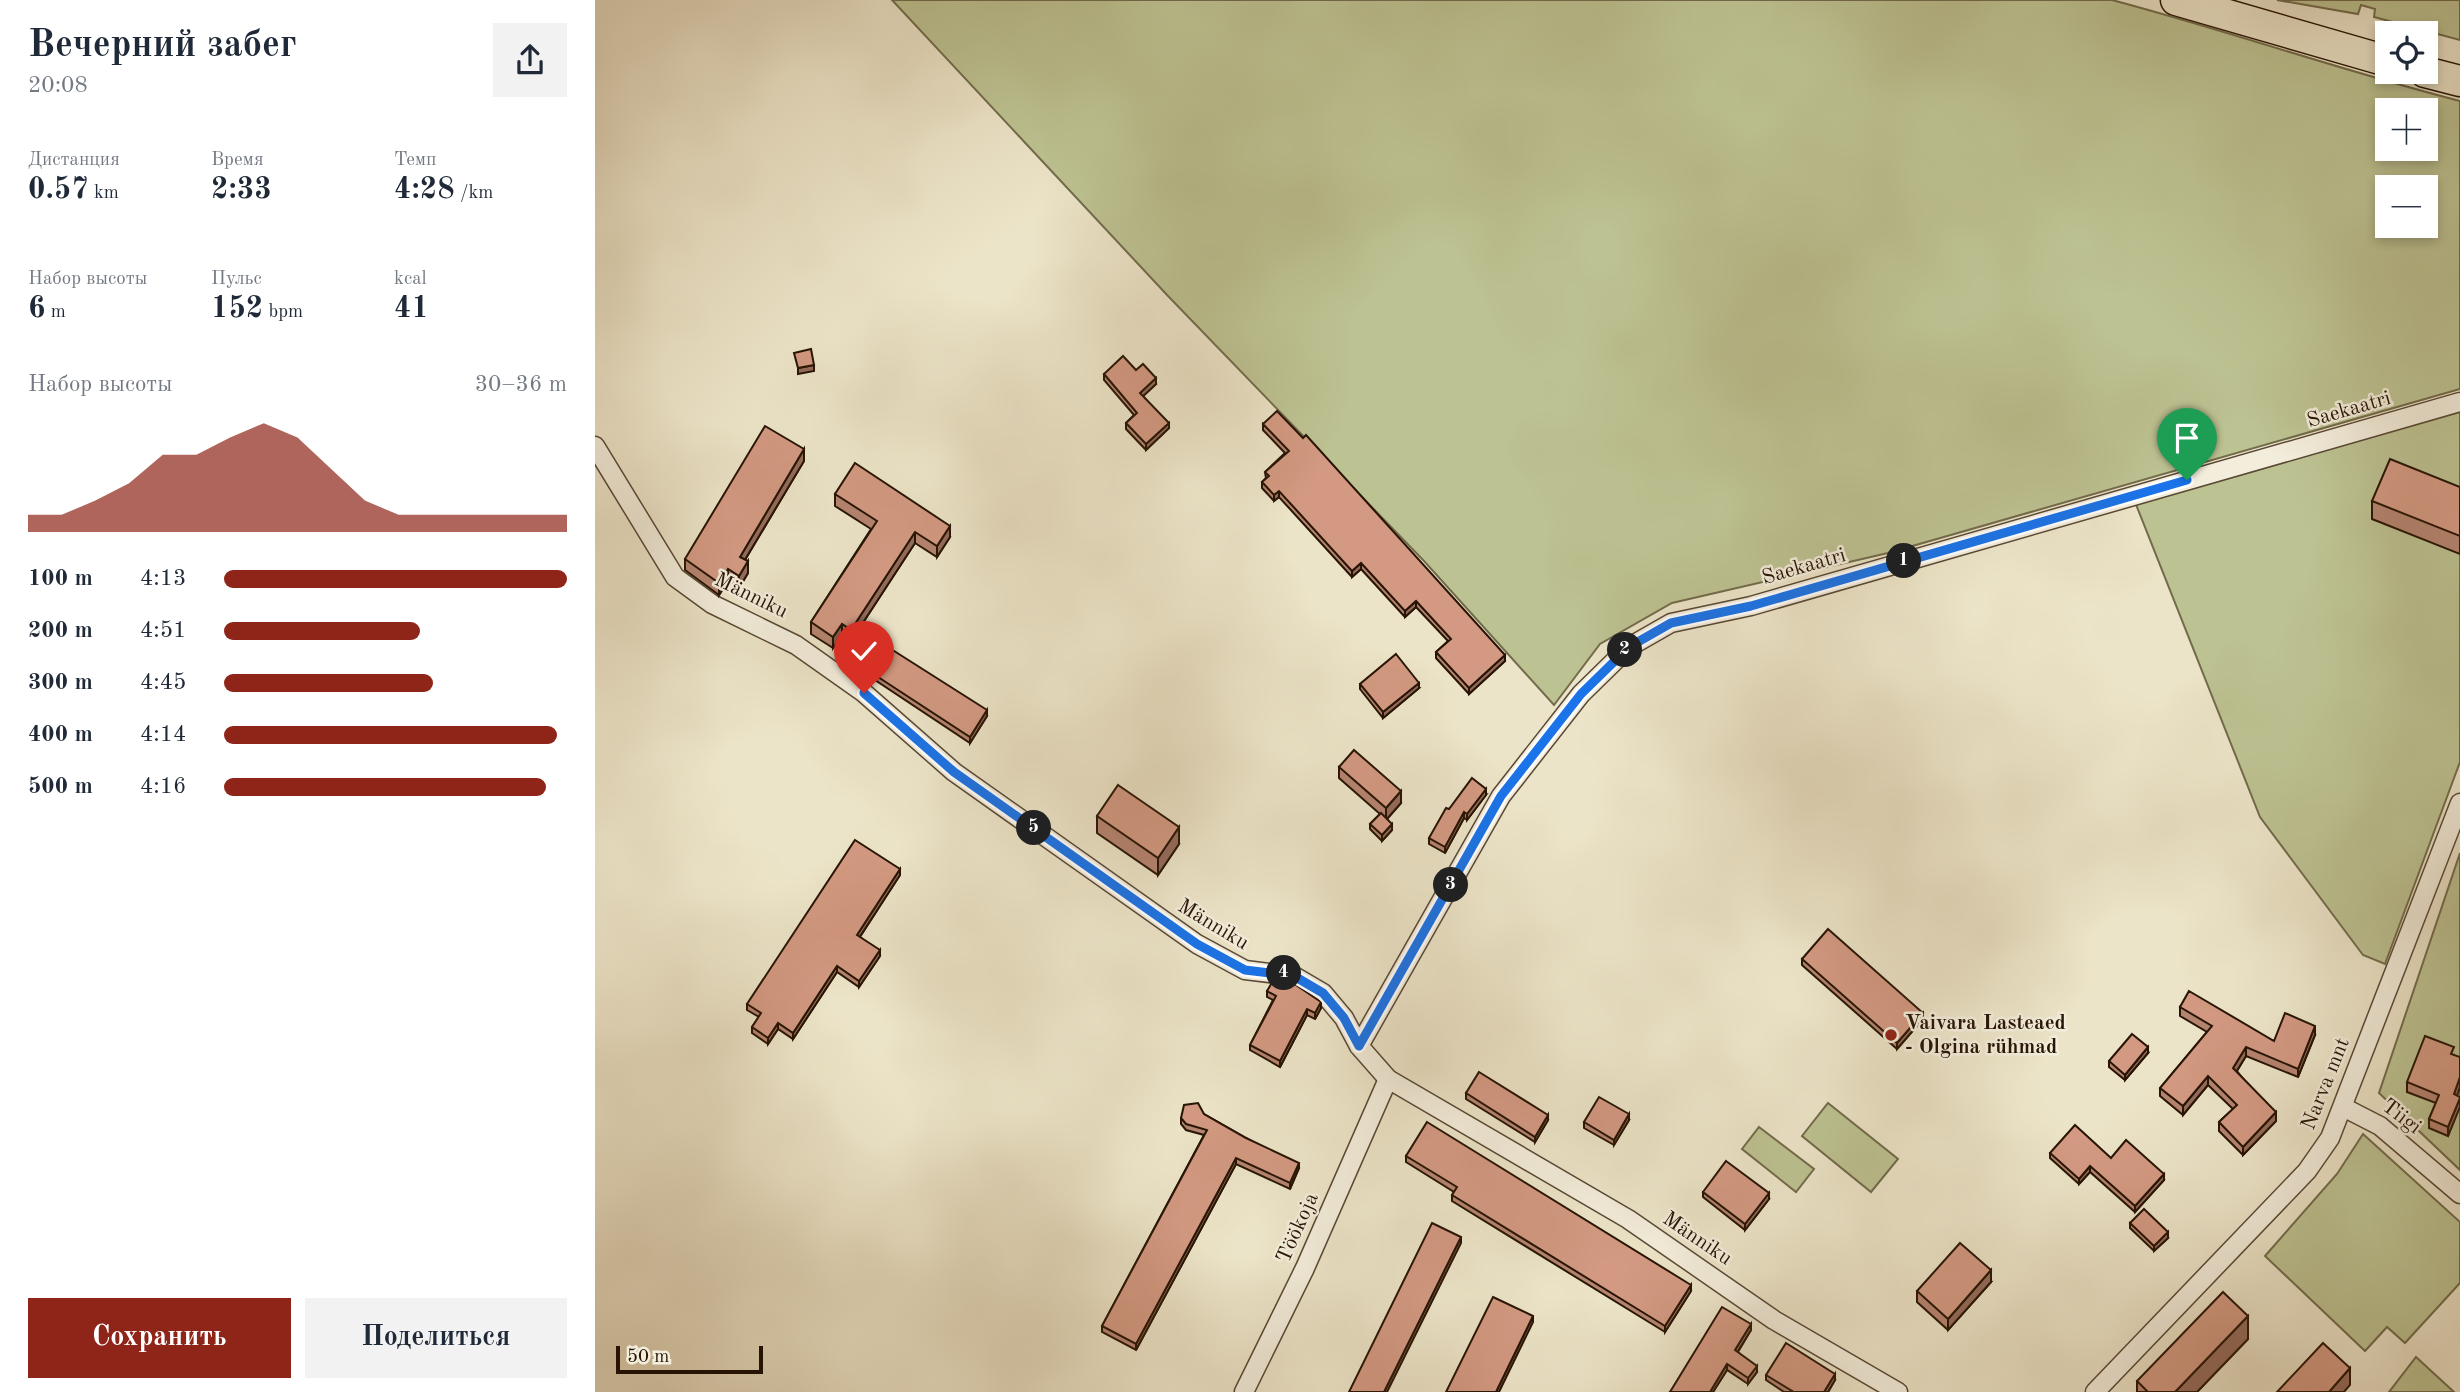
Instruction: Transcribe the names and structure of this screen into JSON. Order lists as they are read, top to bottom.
{
  "streets": {
    "street": [
      "Saekaatri",
      "Männiku",
      "Narva mnt",
      "Tiigi",
      "Töökoja"
    ]
  },
  "crossings": [
    ["Saekaatri", "Männiku"],
    ["Männiku", "Töökoja"],
    ["Narva mnt", "Tiigi"]
  ],
  "places": ["Vaivara Lasteaed - Olgina rühmad"],
  "scale_bar": "50 m",
  "page": {
    "heading": ["Вечерний забег", "20:08"],
    "map_buttons": ["+", "−"],
    "stats": [
      ["Дистанция", "0.57 km"],
      ["Время", "2:33"],
      ["Темп", "4:28 /km"],
      ["Набор высоты", "6 m"],
      ["Пульс", "152 bpm"],
      ["kcal", "41"]
    ],
    "chart": ["Набор высоты", "30–36 m"],
    "pins": [
      "1",
      "2",
      "5",
      "3",
      "4"
    ],
    "list": [
      {
        "name": "100 m",
        "note": "4:13"
      },
      {
        "name": "200 m",
        "note": "4:51"
      },
      {
        "name": "300 m",
        "note": "4:45"
      },
      {
        "name": "400 m",
        "note": "4:14"
      },
      {
        "name": "500 m",
        "note": "4:16"
      }
    ],
    "buttons": ["Сохранить", "Поделиться"],
    "scale": "50 m"
  }
}
